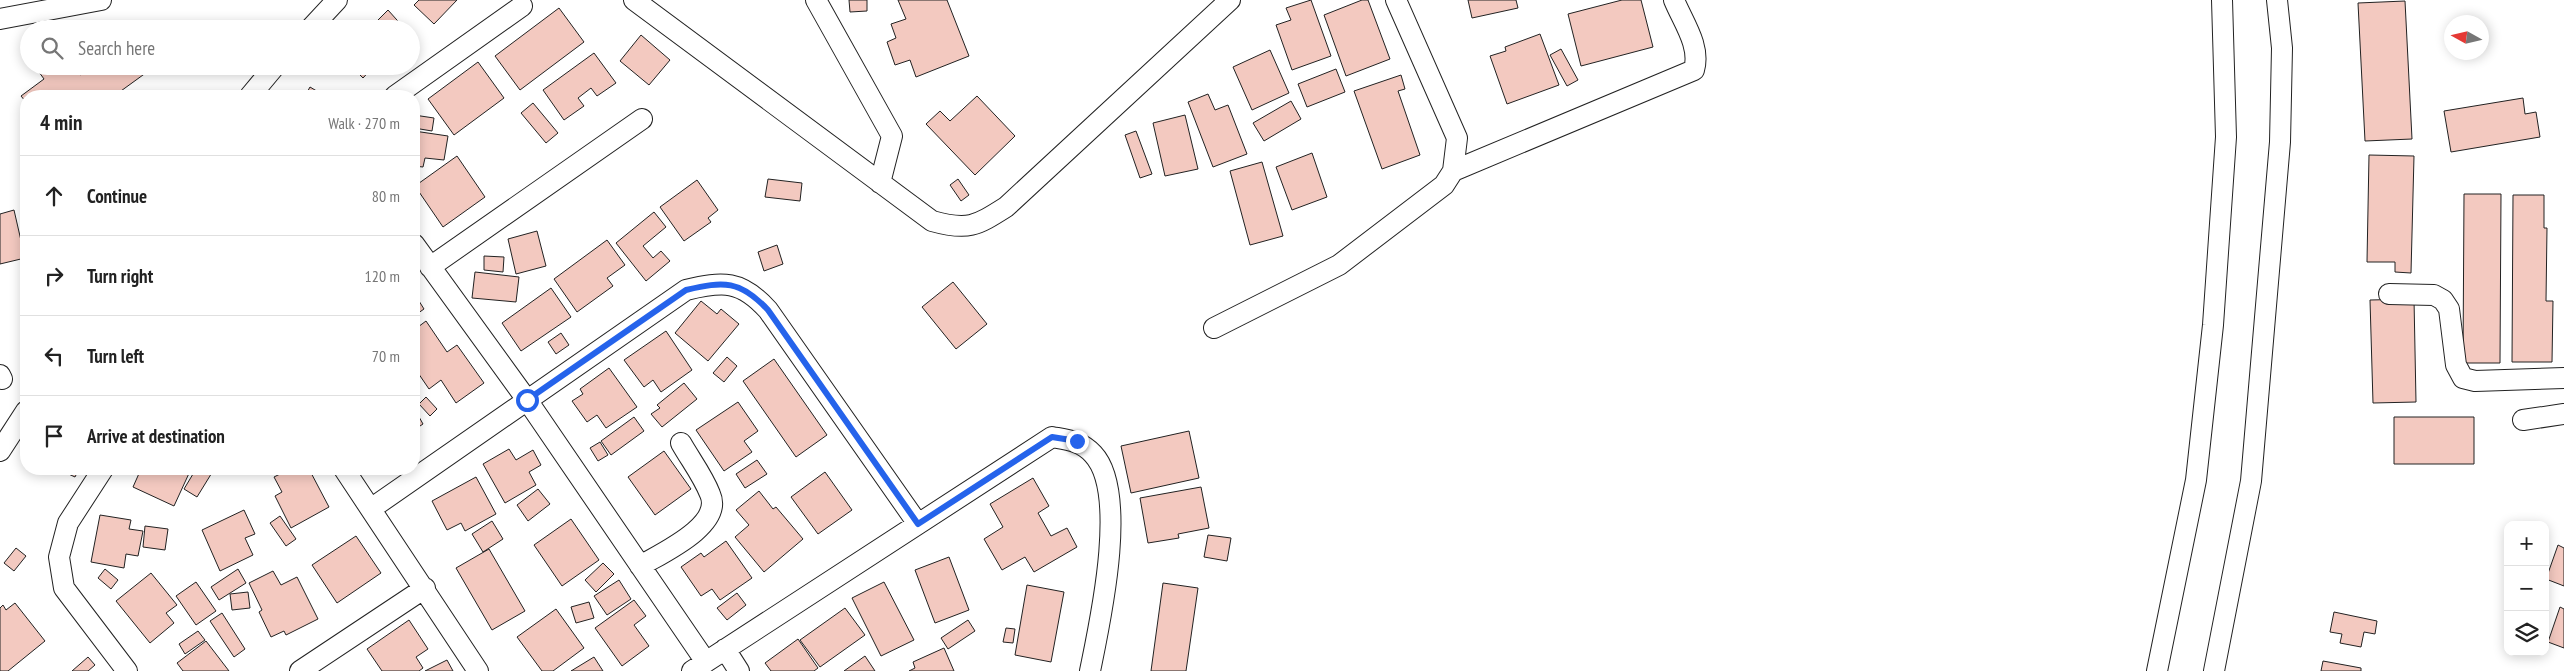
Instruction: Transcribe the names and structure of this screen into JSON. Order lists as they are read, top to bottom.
{
  "north": "left",
  "page": {
    "search": "Search here",
    "heading": ["4 min", "Walk · 270 m"],
    "list": [
      ["Continue", "80 m"],
      ["Turn right", "120 m"],
      ["Turn left", "70 m"],
      "Arrive at destination"
    ],
    "map_buttons": ["+", "−"]
  }
}
